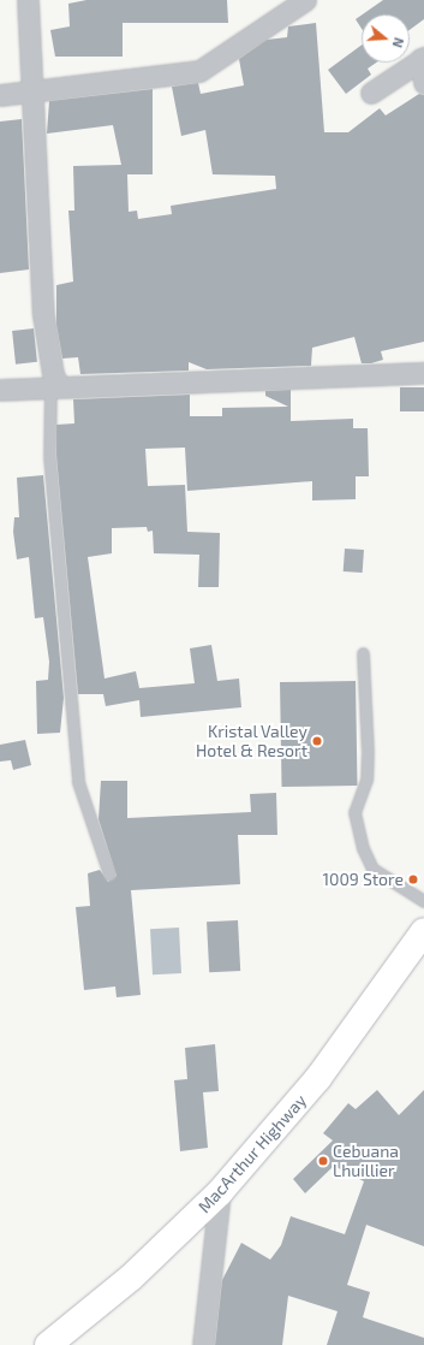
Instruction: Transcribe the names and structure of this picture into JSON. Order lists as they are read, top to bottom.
{
  "streets": {
    "highway": ["MacArthur Highway"]
  },
  "places": ["Kristal Valley Hotel & Resort", "1009 Store", "Cebuana Lhuillier"],
  "north": "right"
}
